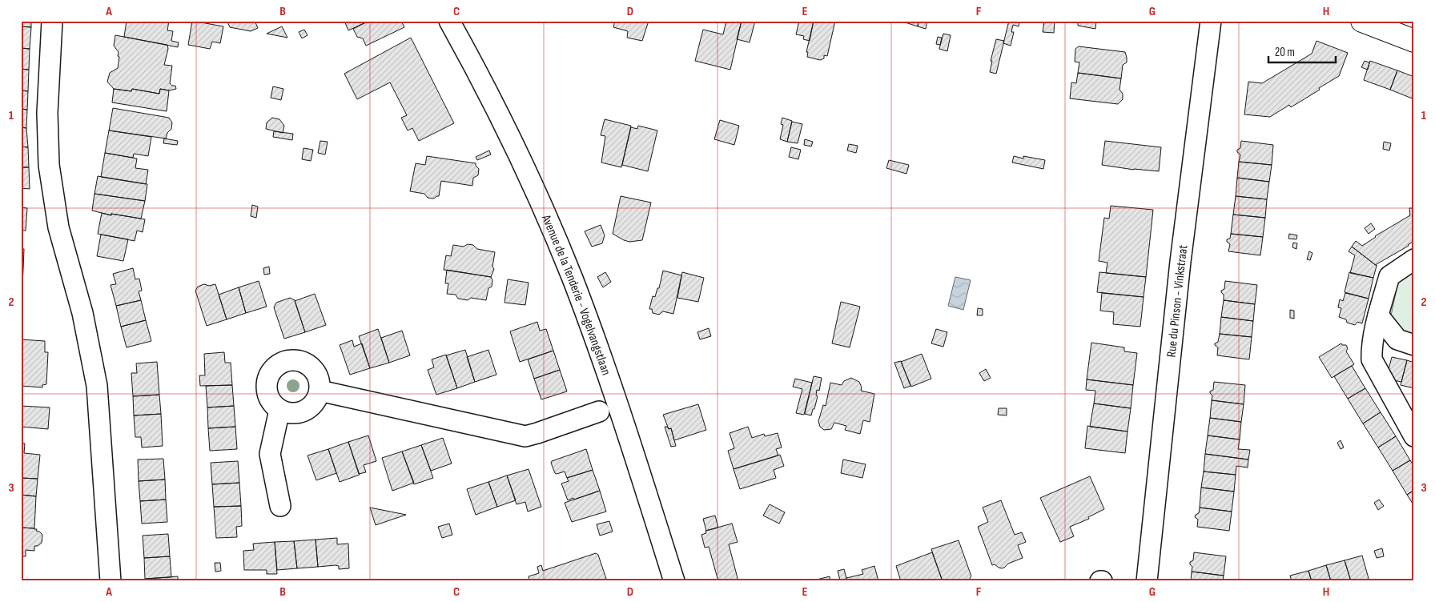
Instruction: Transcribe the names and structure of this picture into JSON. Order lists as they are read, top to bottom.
{
  "streets": {
    "street": ["Avenue de la Tenderie - Vogelvangstlaan", "Rue du Pinson - Vinkstraat"]
  },
  "scale_bar": "20 m",
  "grid": {
    "columns": [
      "A",
      "B",
      "C",
      "D",
      "E",
      "F",
      "G",
      "H"
    ],
    "rows": ["1", "2", "3"]
  }
}
